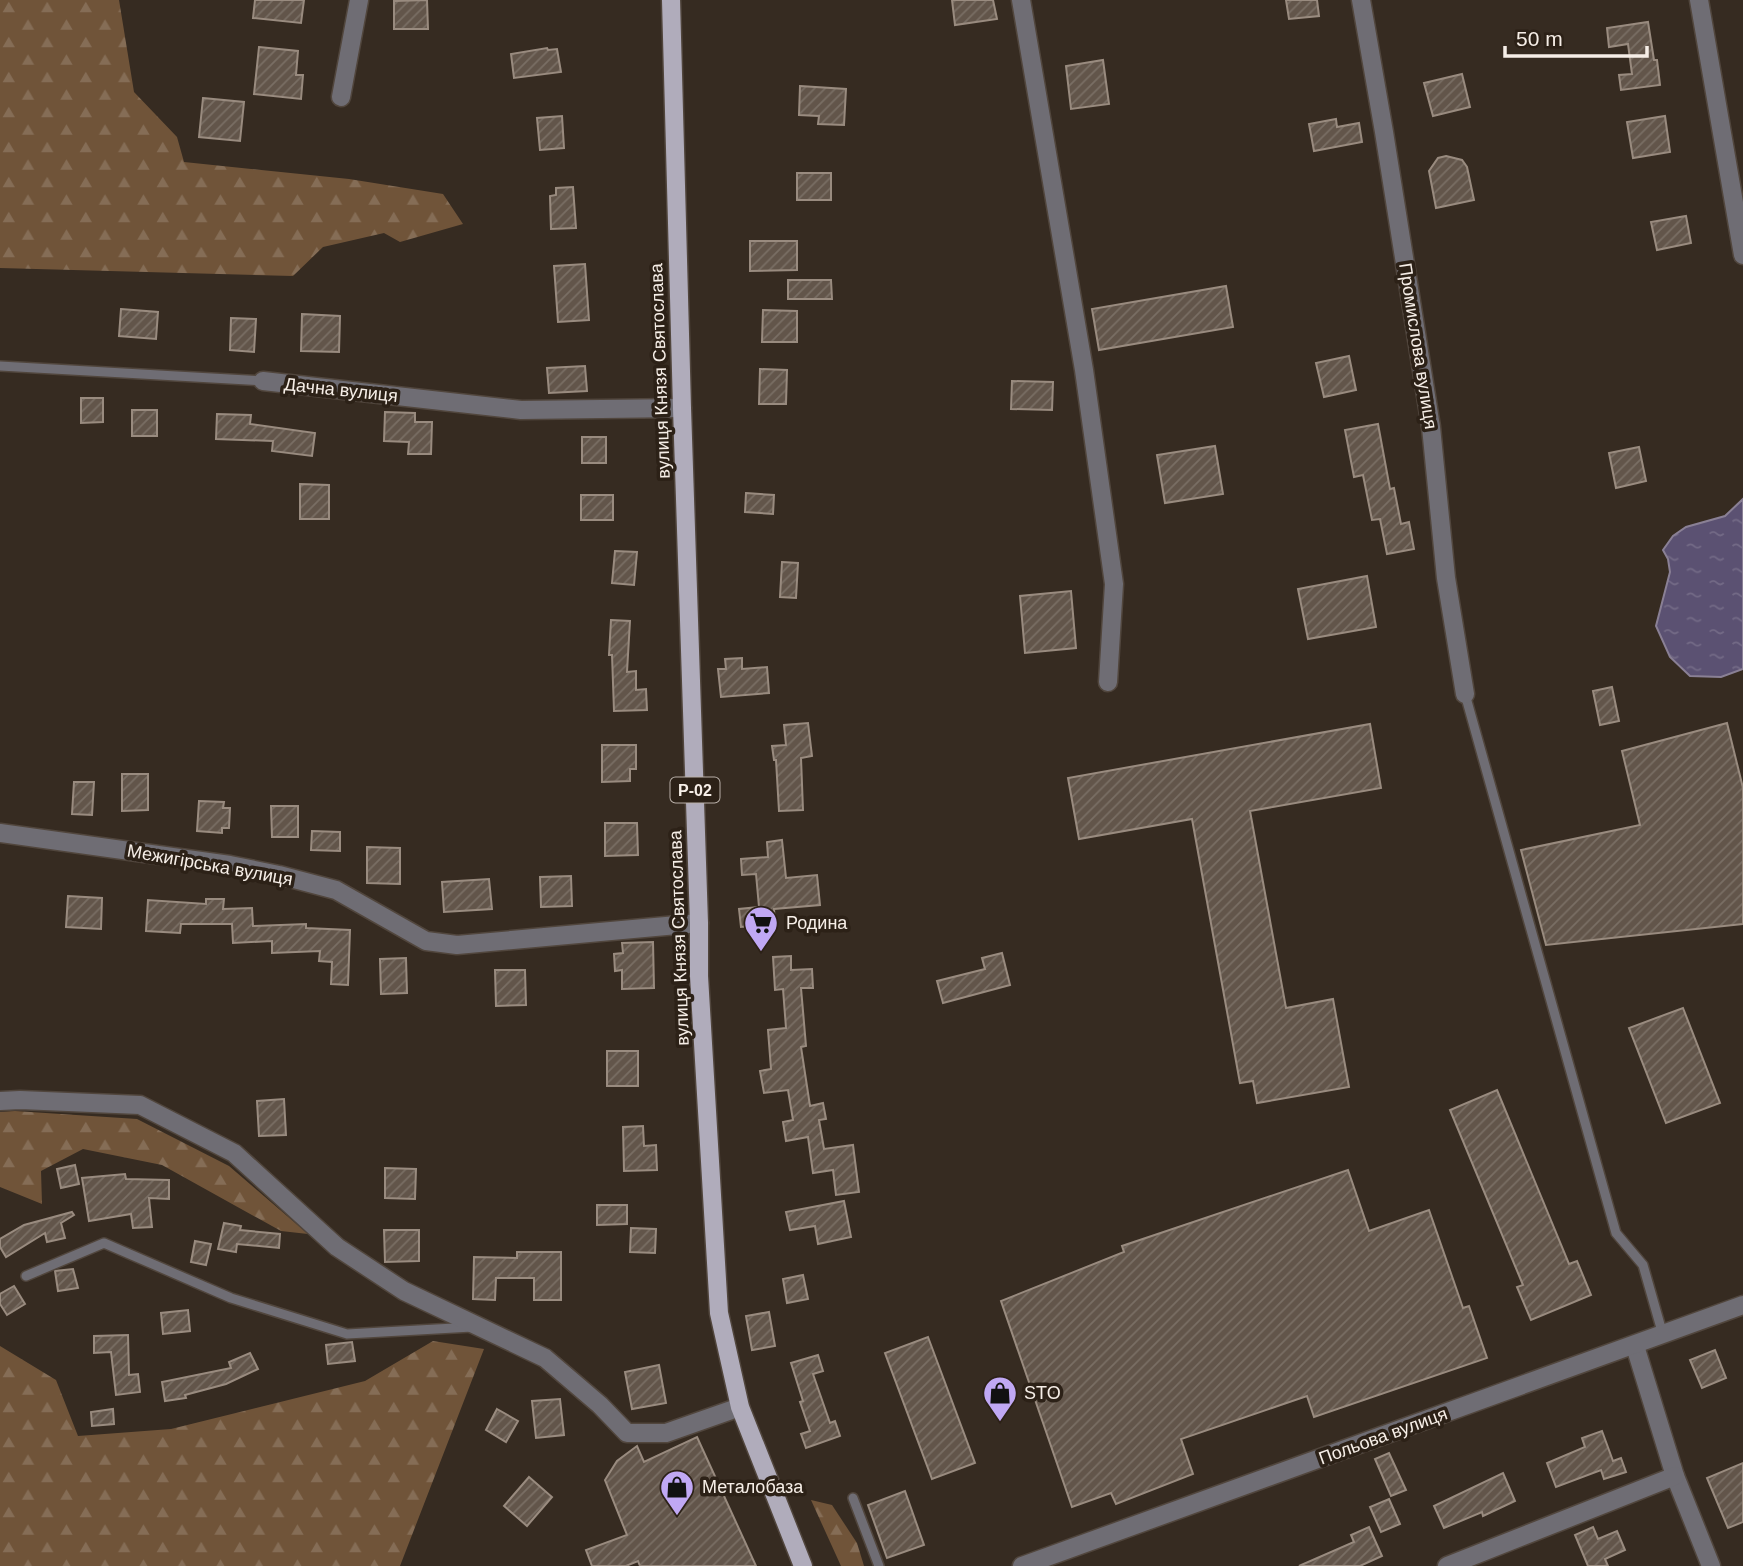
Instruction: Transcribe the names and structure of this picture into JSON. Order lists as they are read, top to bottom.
{
  "streets": {
    "main road": ["вулиця Князя Святослава", "Р-02"],
    "street": [
      "Промислова вулиця",
      "Дачна вулиця",
      "Межигірська вулиця",
      "Польова вулиця"
    ]
  },
  "crossings": [
    ["вулиця Князя Святослава", "Дачна вулиця"],
    ["вулиця Князя Святослава", "Межигірська вулиця"]
  ],
  "places": {
    "supermarket": ["Родина"],
    "shop": ["STO", "Металобаза"]
  },
  "scale_bar": "50 m"
}
